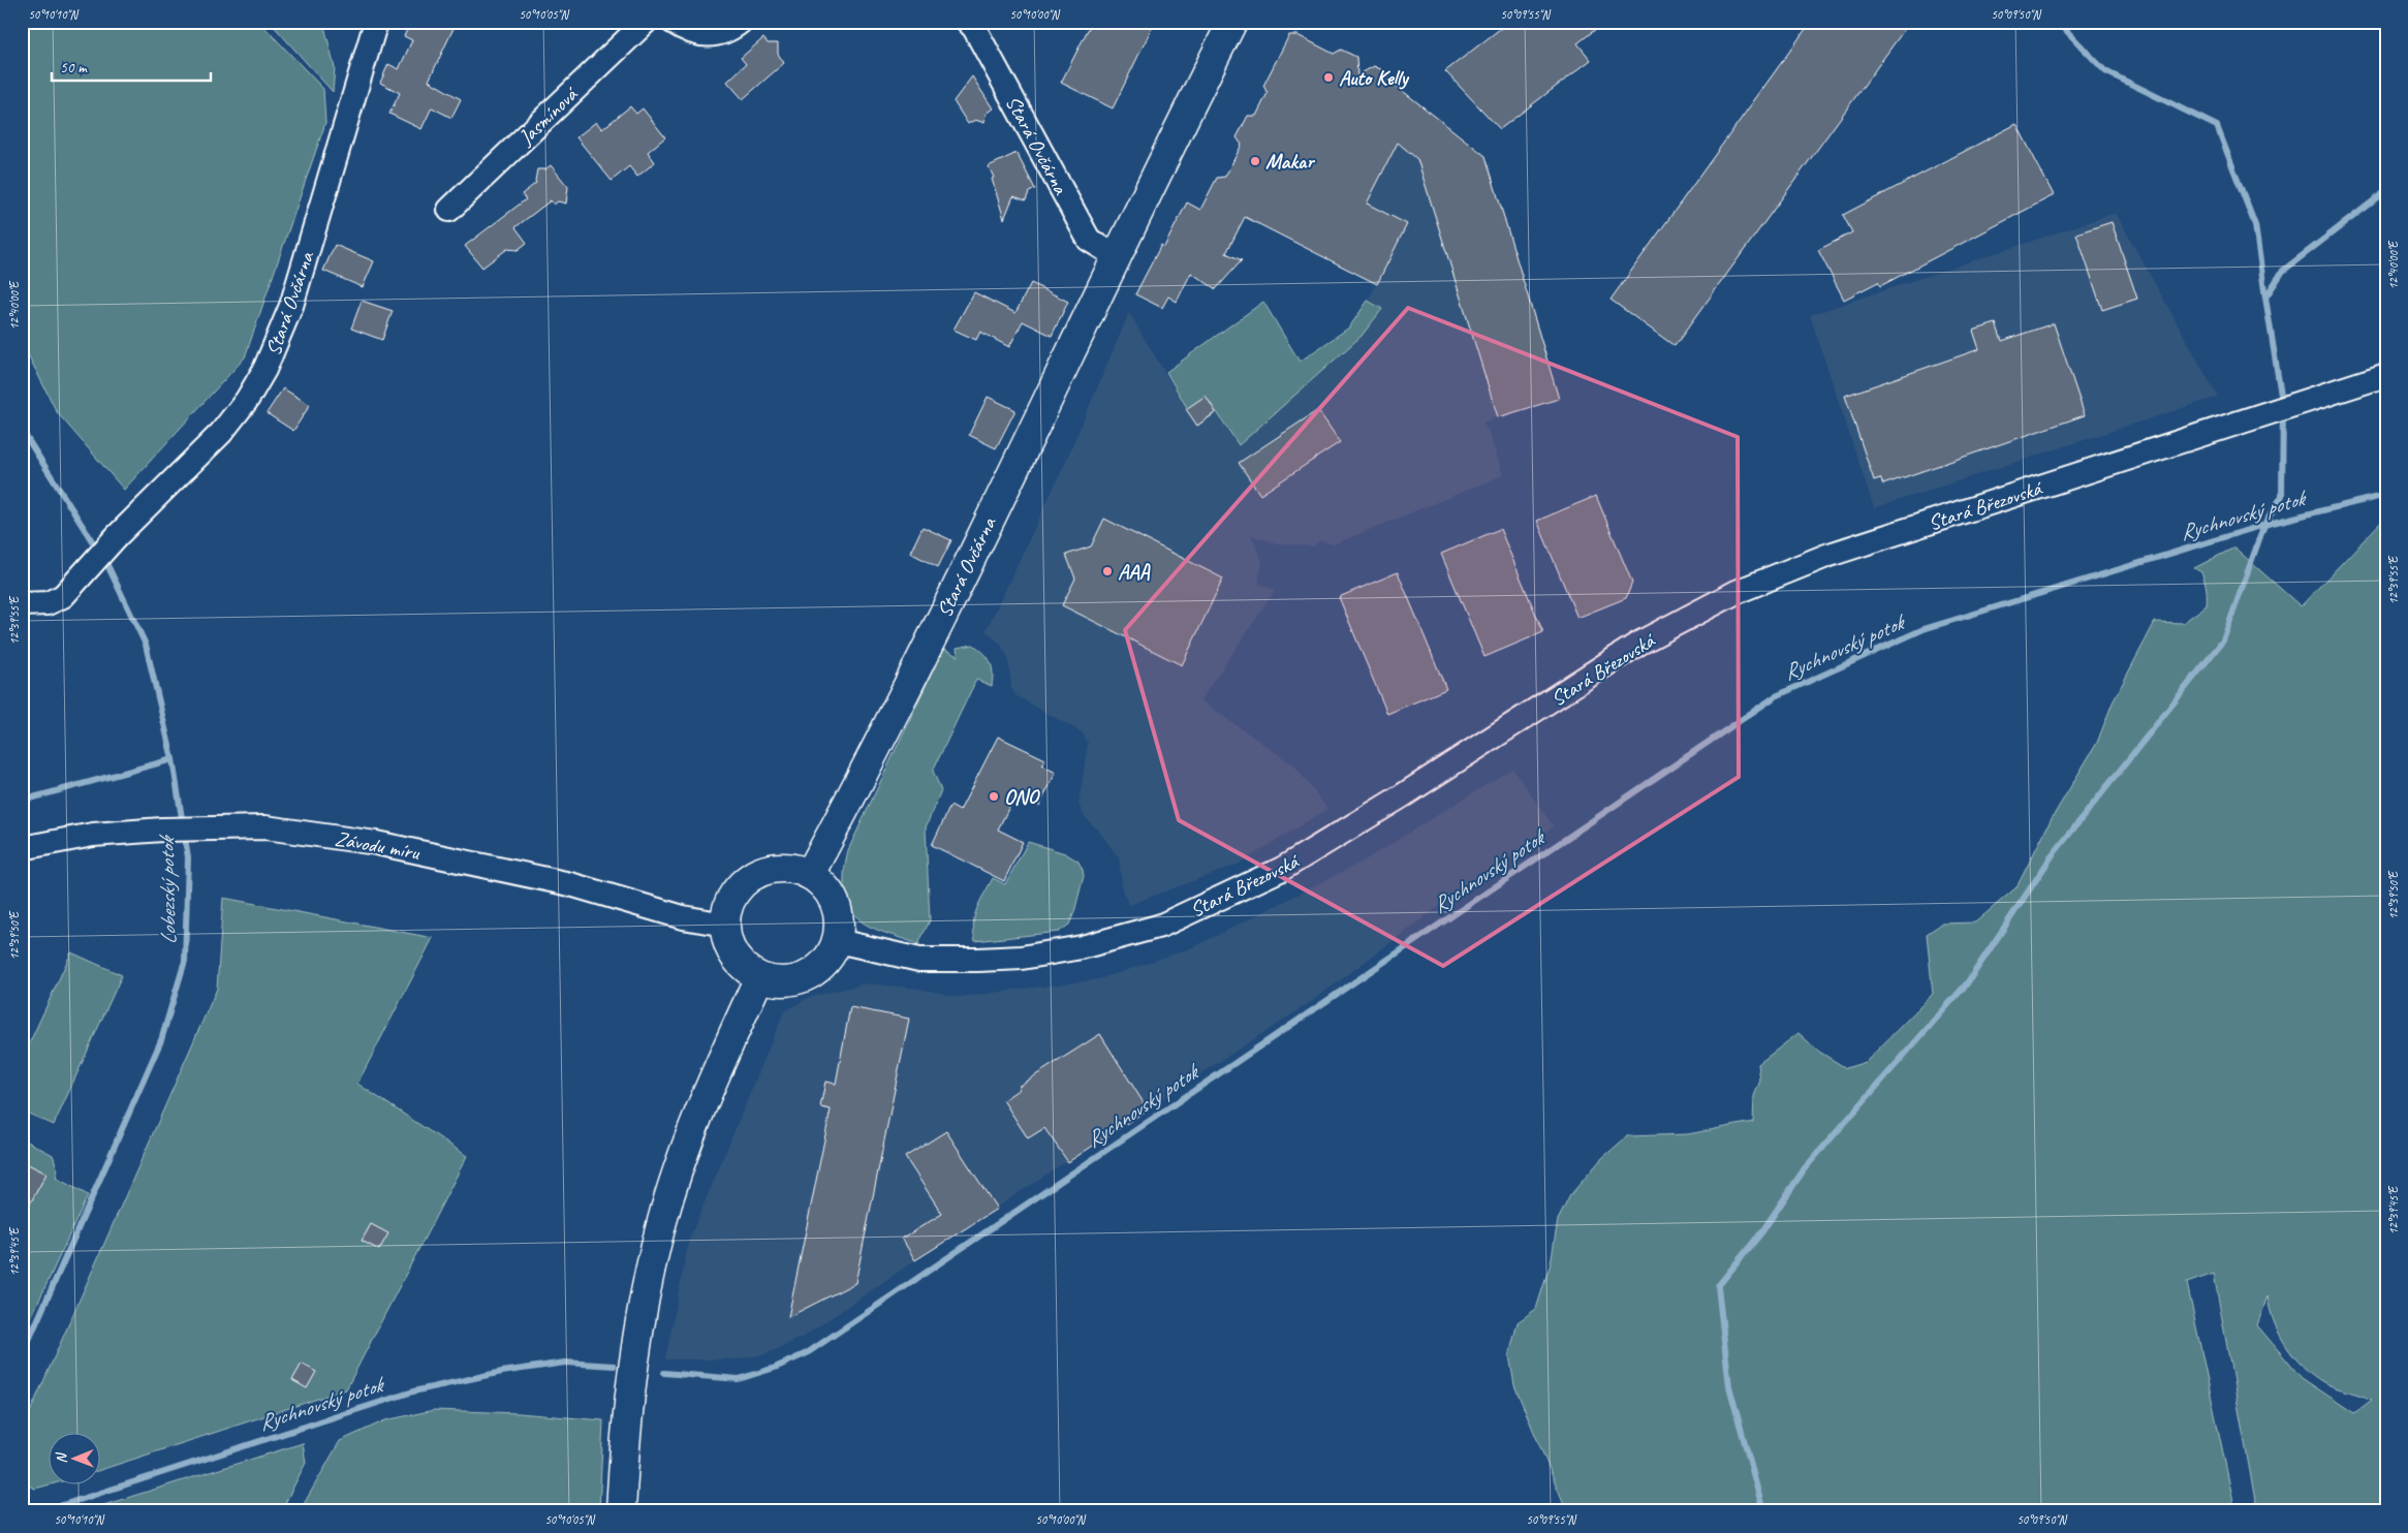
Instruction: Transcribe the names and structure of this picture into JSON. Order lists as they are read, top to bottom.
{
  "streets": {
    "main road": ["Stará Ovčárna"],
    "street": ["Jasmínová", "Stará Březovská", "Závodu míru"]
  },
  "crossings": [
    ["Stará Ovčárna", "Stará Březovská"],
    ["Stará Ovčárna", "Závodu míru"],
    ["Stará Březovská", "Závodu míru"]
  ],
  "water": ["Rychnovský potok", "Lobezský potok"],
  "places": [
    "Auto Kelly",
    "Makar",
    "AAA",
    "ONO"
  ],
  "scale_bar": "50 m",
  "north": "left",
  "coordinates": [
    "50°10'10\"N",
    "50°10'05\"N",
    "50°10'00\"N",
    "50°09'55\"N",
    "50°09'50\"N",
    "12°40'00\"E",
    "12°39'55\"E",
    "12°39'50\"E",
    "12°39'45\"E"
  ]
}
